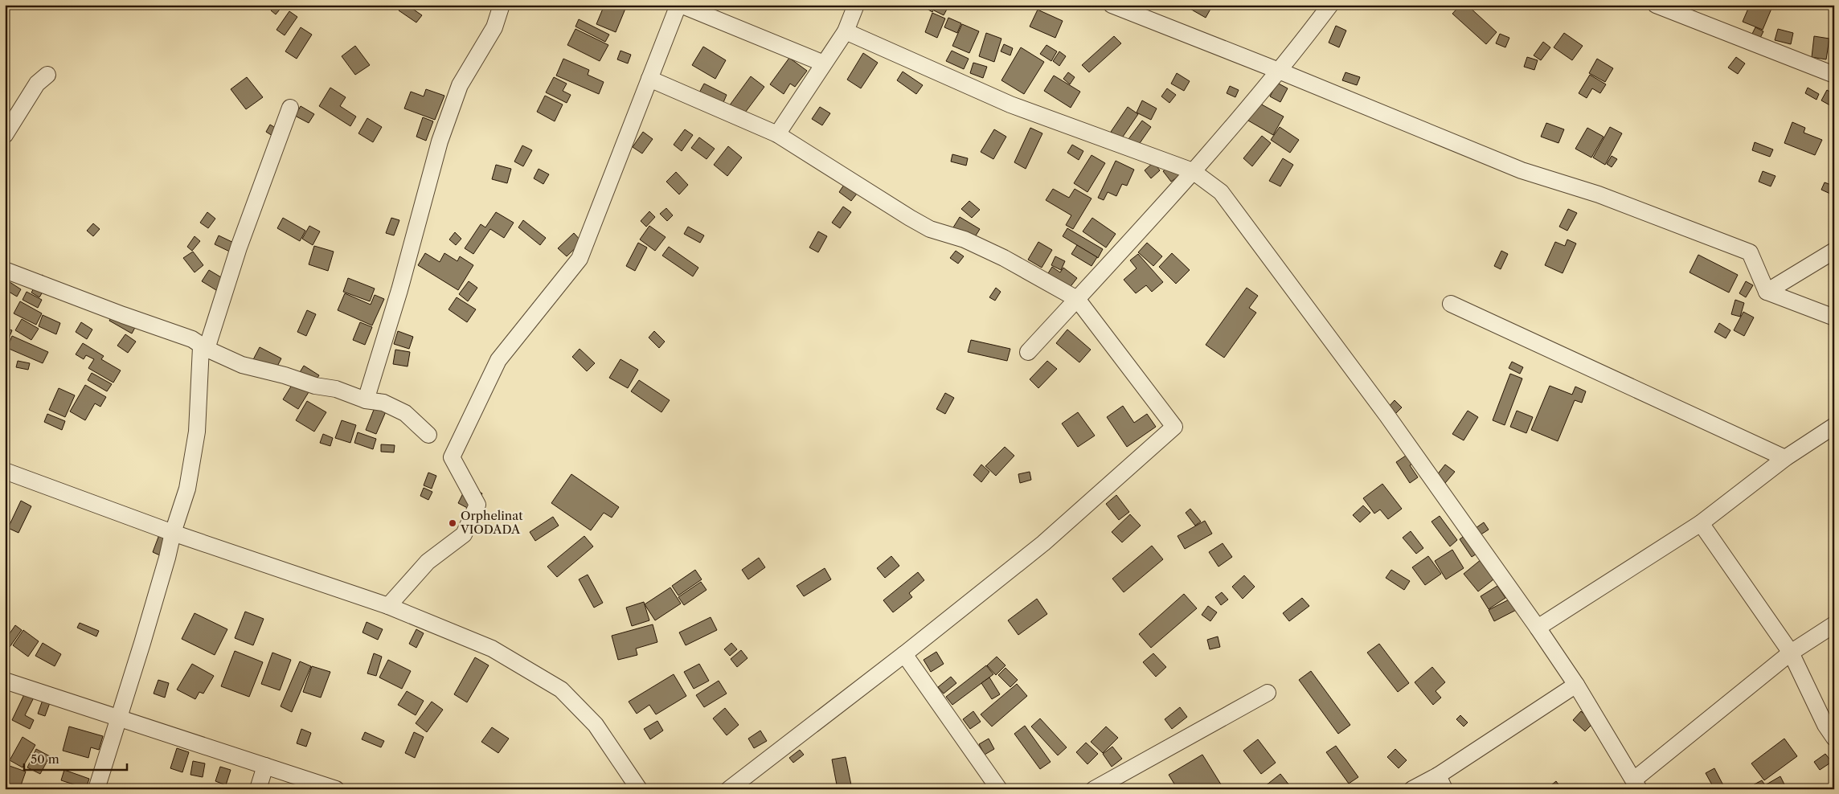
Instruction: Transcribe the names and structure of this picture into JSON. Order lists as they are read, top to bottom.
{
  "places": ["Orphelinat VIODADA"],
  "scale_bar": "50 m"
}
